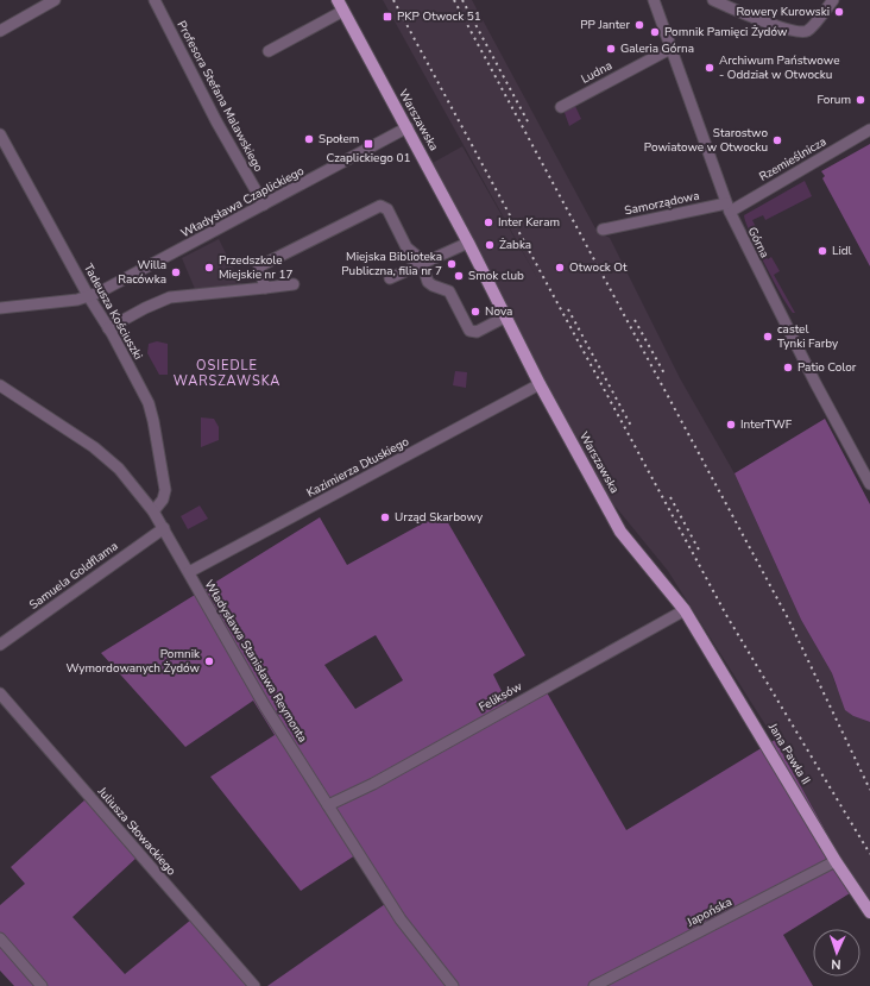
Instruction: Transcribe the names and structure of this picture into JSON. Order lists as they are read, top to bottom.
{
  "streets": {
    "main road": ["Warszawska", "Jana Pawła II"],
    "street": [
      "Ludna",
      "Profesora Stefana Malawskiego",
      "Rzemieślnicza",
      "Władysława Czaplickiego",
      "Samorządowa",
      "Górna",
      "Tadeusza Kościuszki",
      "Kazimierza Dłuskiego",
      "Samuela Goldflama",
      "Władysława Stanisława Reymonta",
      "Feliksów",
      "Juliusza Słowackiego",
      "Japońska"
    ]
  },
  "crossings": [
    ["Ludna", "Górna"],
    ["Profesora Stefana Malawskiego", "Władysława Czaplickiego"],
    ["Warszawska", "Władysława Czaplickiego"],
    ["Warszawska", "Kazimierza Dłuskiego"],
    ["Warszawska", "Feliksów"],
    ["Warszawska", "Jana Pawła II"],
    ["Rzemieślnicza", "Samorządowa"],
    ["Rzemieślnicza", "Górna"],
    ["Władysława Czaplickiego", "Tadeusza Kościuszki"],
    ["Samorządowa", "Górna"],
    ["Tadeusza Kościuszki", "Władysława Stanisława Reymonta"],
    ["Kazimierza Dłuskiego", "Władysława Stanisława Reymonta"],
    ["Samuela Goldflama", "Władysława Stanisława Reymonta"],
    ["Władysława Stanisława Reymonta", "Feliksów"],
    ["Feliksów", "Jana Pawła II"],
    ["Jana Pawła II", "Japońska"]
  ],
  "districts": ["OSIEDLE WARSZAWSKA"],
  "places": {
    "other": [
      "Rowery Kurowski",
      "PP Janter",
      "Pomnik Pamięci Żydów",
      "Galeria Górna",
      "Archiwum Państwowe - Oddział w Otwocku",
      "Forum",
      "Społem",
      "Starostwo Powiatowe w Otwocku",
      "Inter Keram",
      "Żabka",
      "Lidl",
      "Miejska Biblioteka Publiczna, filia nr 7",
      "Przedszkole Miejskie nr 17",
      "Otwock Ot",
      "Willa Racówka",
      "Smok club",
      "Nova",
      "castel Tynki Farby",
      "Patio Color",
      "InterTWF",
      "Urząd Skarbowy",
      "Pomnik Wymordowanych Żydów"
    ],
    "transit": ["PKP Otwock 51", "Czaplickiego 01"]
  },
  "north": "bottom"
}
